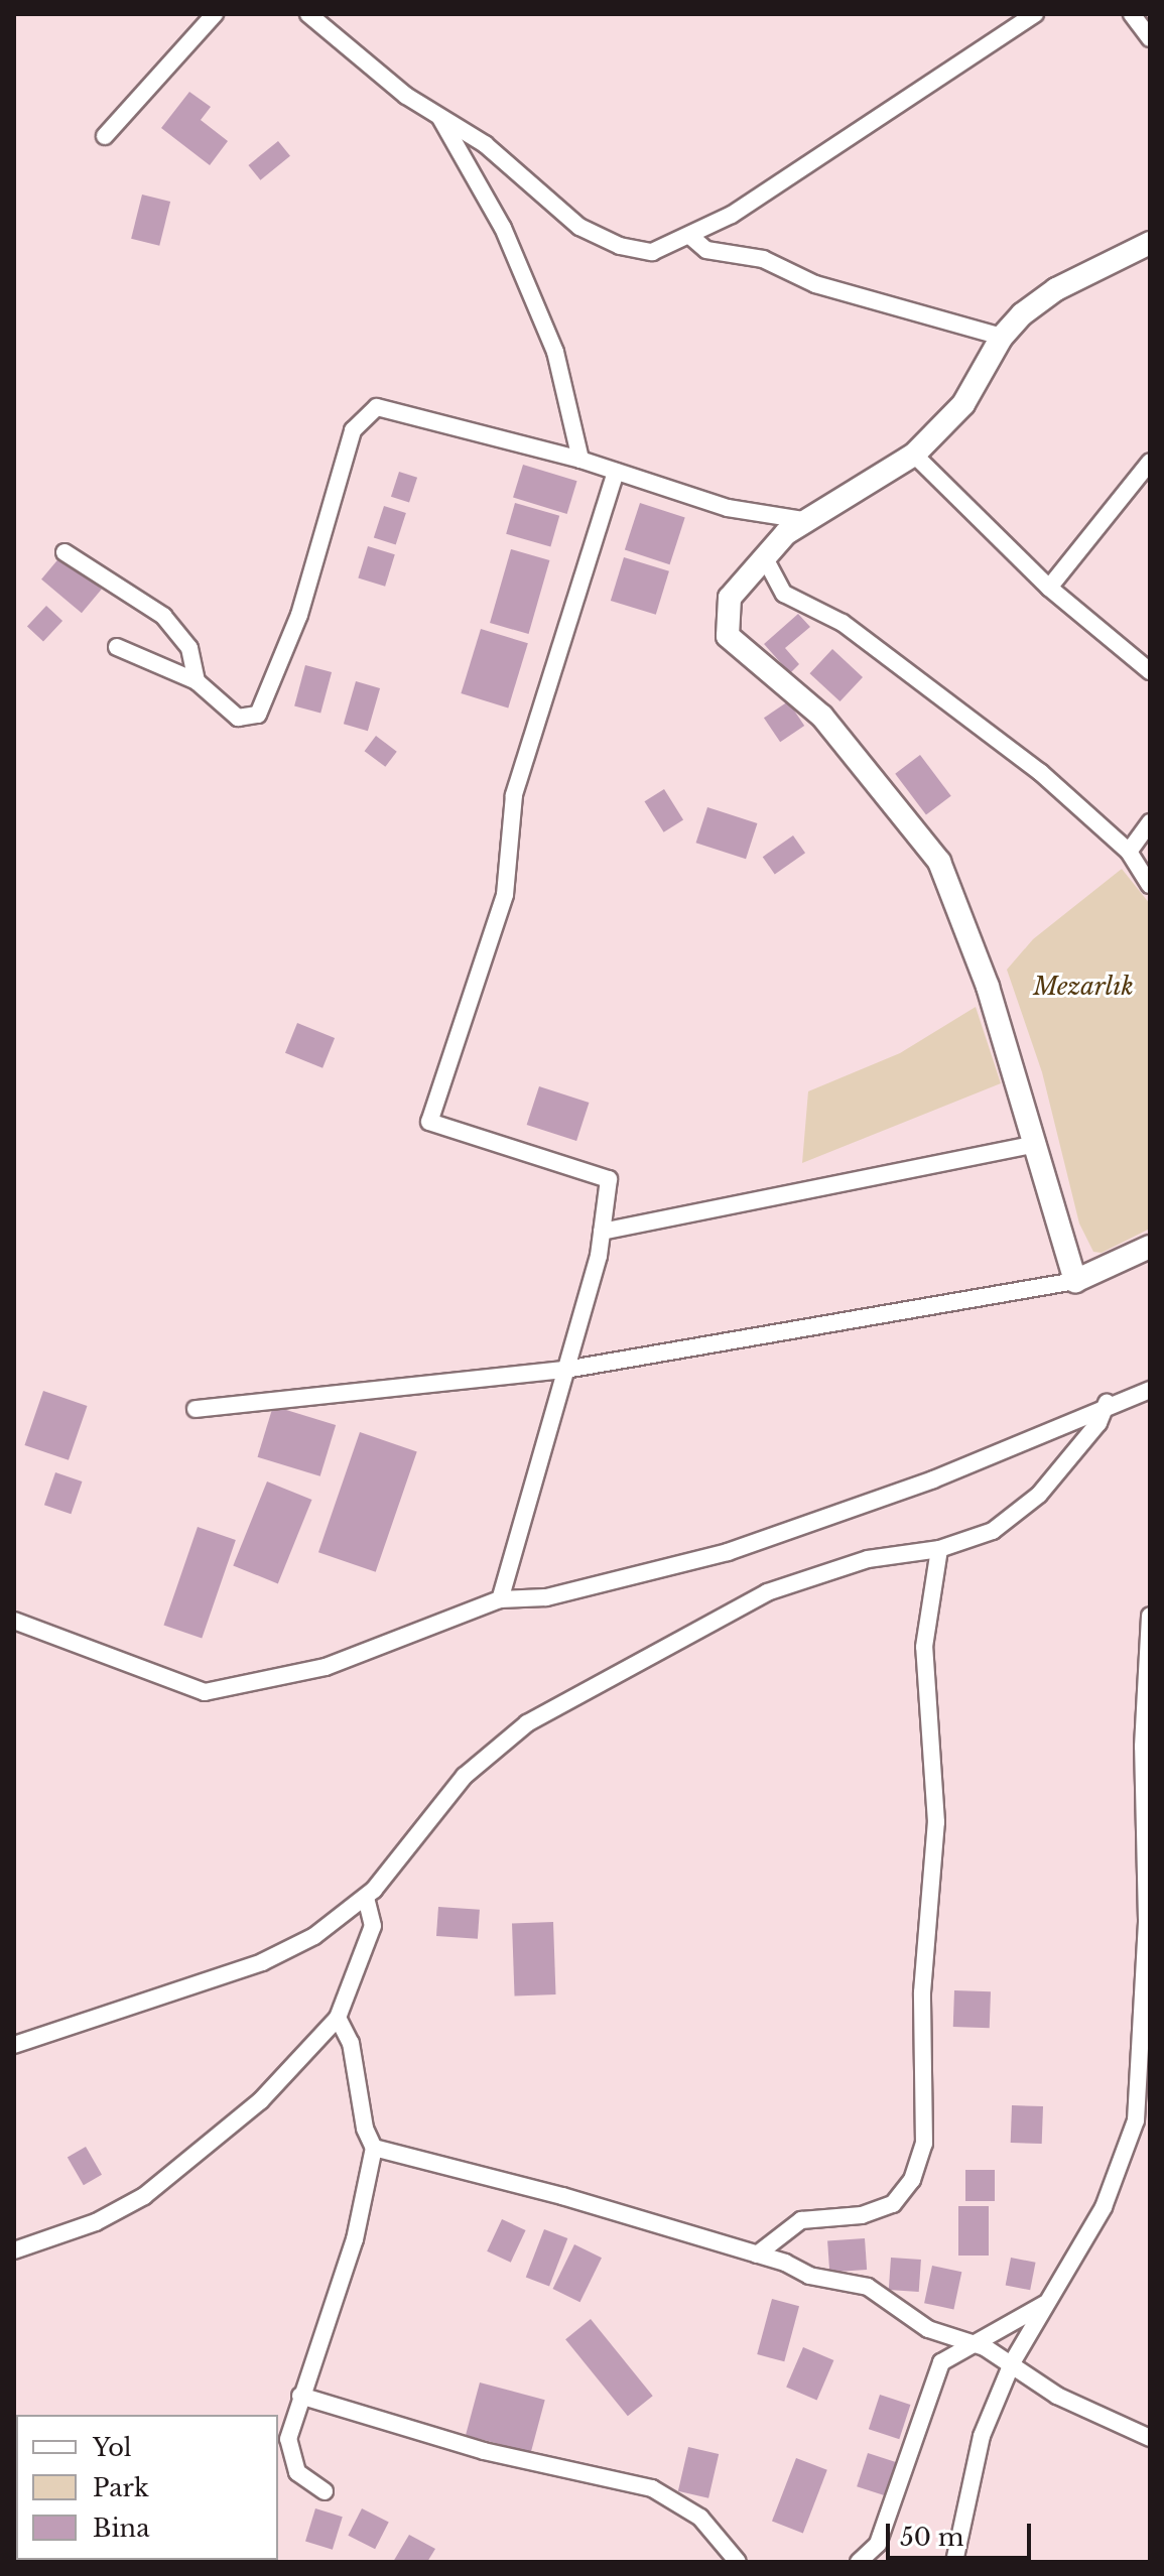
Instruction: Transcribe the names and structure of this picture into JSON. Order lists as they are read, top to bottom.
{
  "parks": ["Mezarlık"],
  "legend": ["Yol", "Park", "Bina"],
  "scale_bar": "50 m"
}
